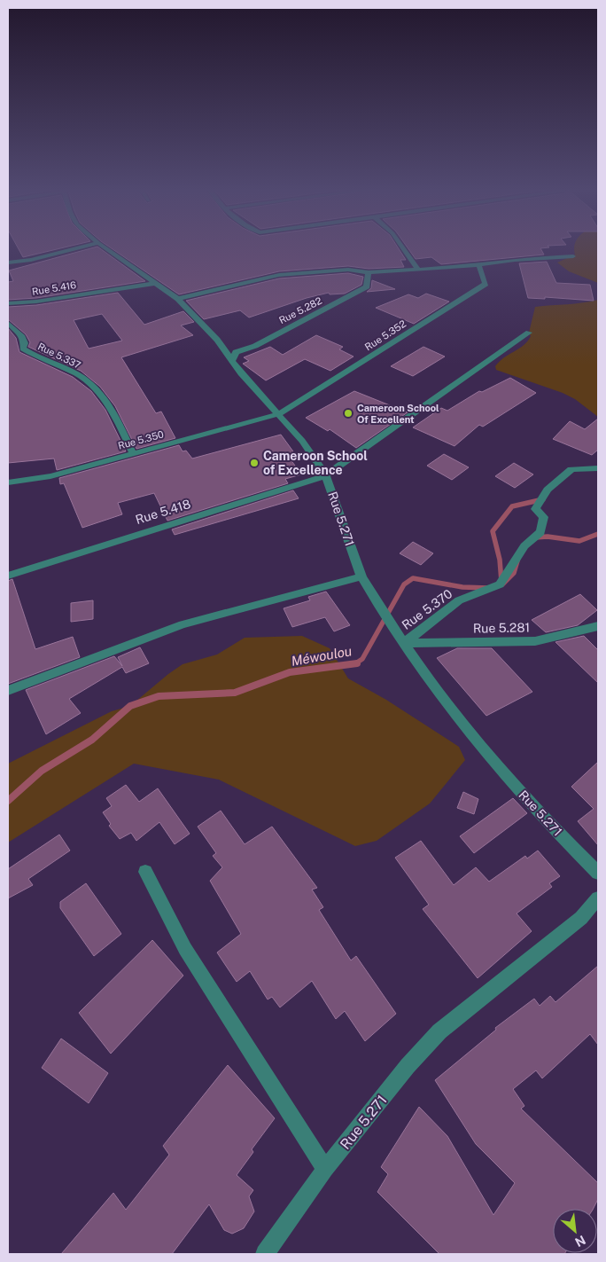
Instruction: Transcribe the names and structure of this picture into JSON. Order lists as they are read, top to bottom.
{
  "streets": {
    "street": [
      "Rue 5.416",
      "Rue 5.282",
      "Rue 5.352",
      "Rue 5.337",
      "Rue 5.350",
      "Rue 5.418",
      "Rue 5.271",
      "Rue 5.370",
      "Rue 5.281"
    ]
  },
  "crossings": [
    ["Rue 5.416", "Rue 5.271"],
    ["Rue 5.282", "Rue 5.271"],
    ["Rue 5.352", "Rue 5.350"],
    ["Rue 5.352", "Rue 5.271"],
    ["Rue 5.337", "Rue 5.350"],
    ["Rue 5.350", "Rue 5.271"],
    ["Rue 5.418", "Rue 5.271"],
    ["Rue 5.271", "Rue 5.370"],
    ["Rue 5.271", "Rue 5.281"],
    ["Rue 5.370", "Rue 5.281"]
  ],
  "water": ["Méwoulou"],
  "places": ["Cameroon School Of Excellent", "Cameroon School of Excellence"],
  "north": "bottom right"
}
